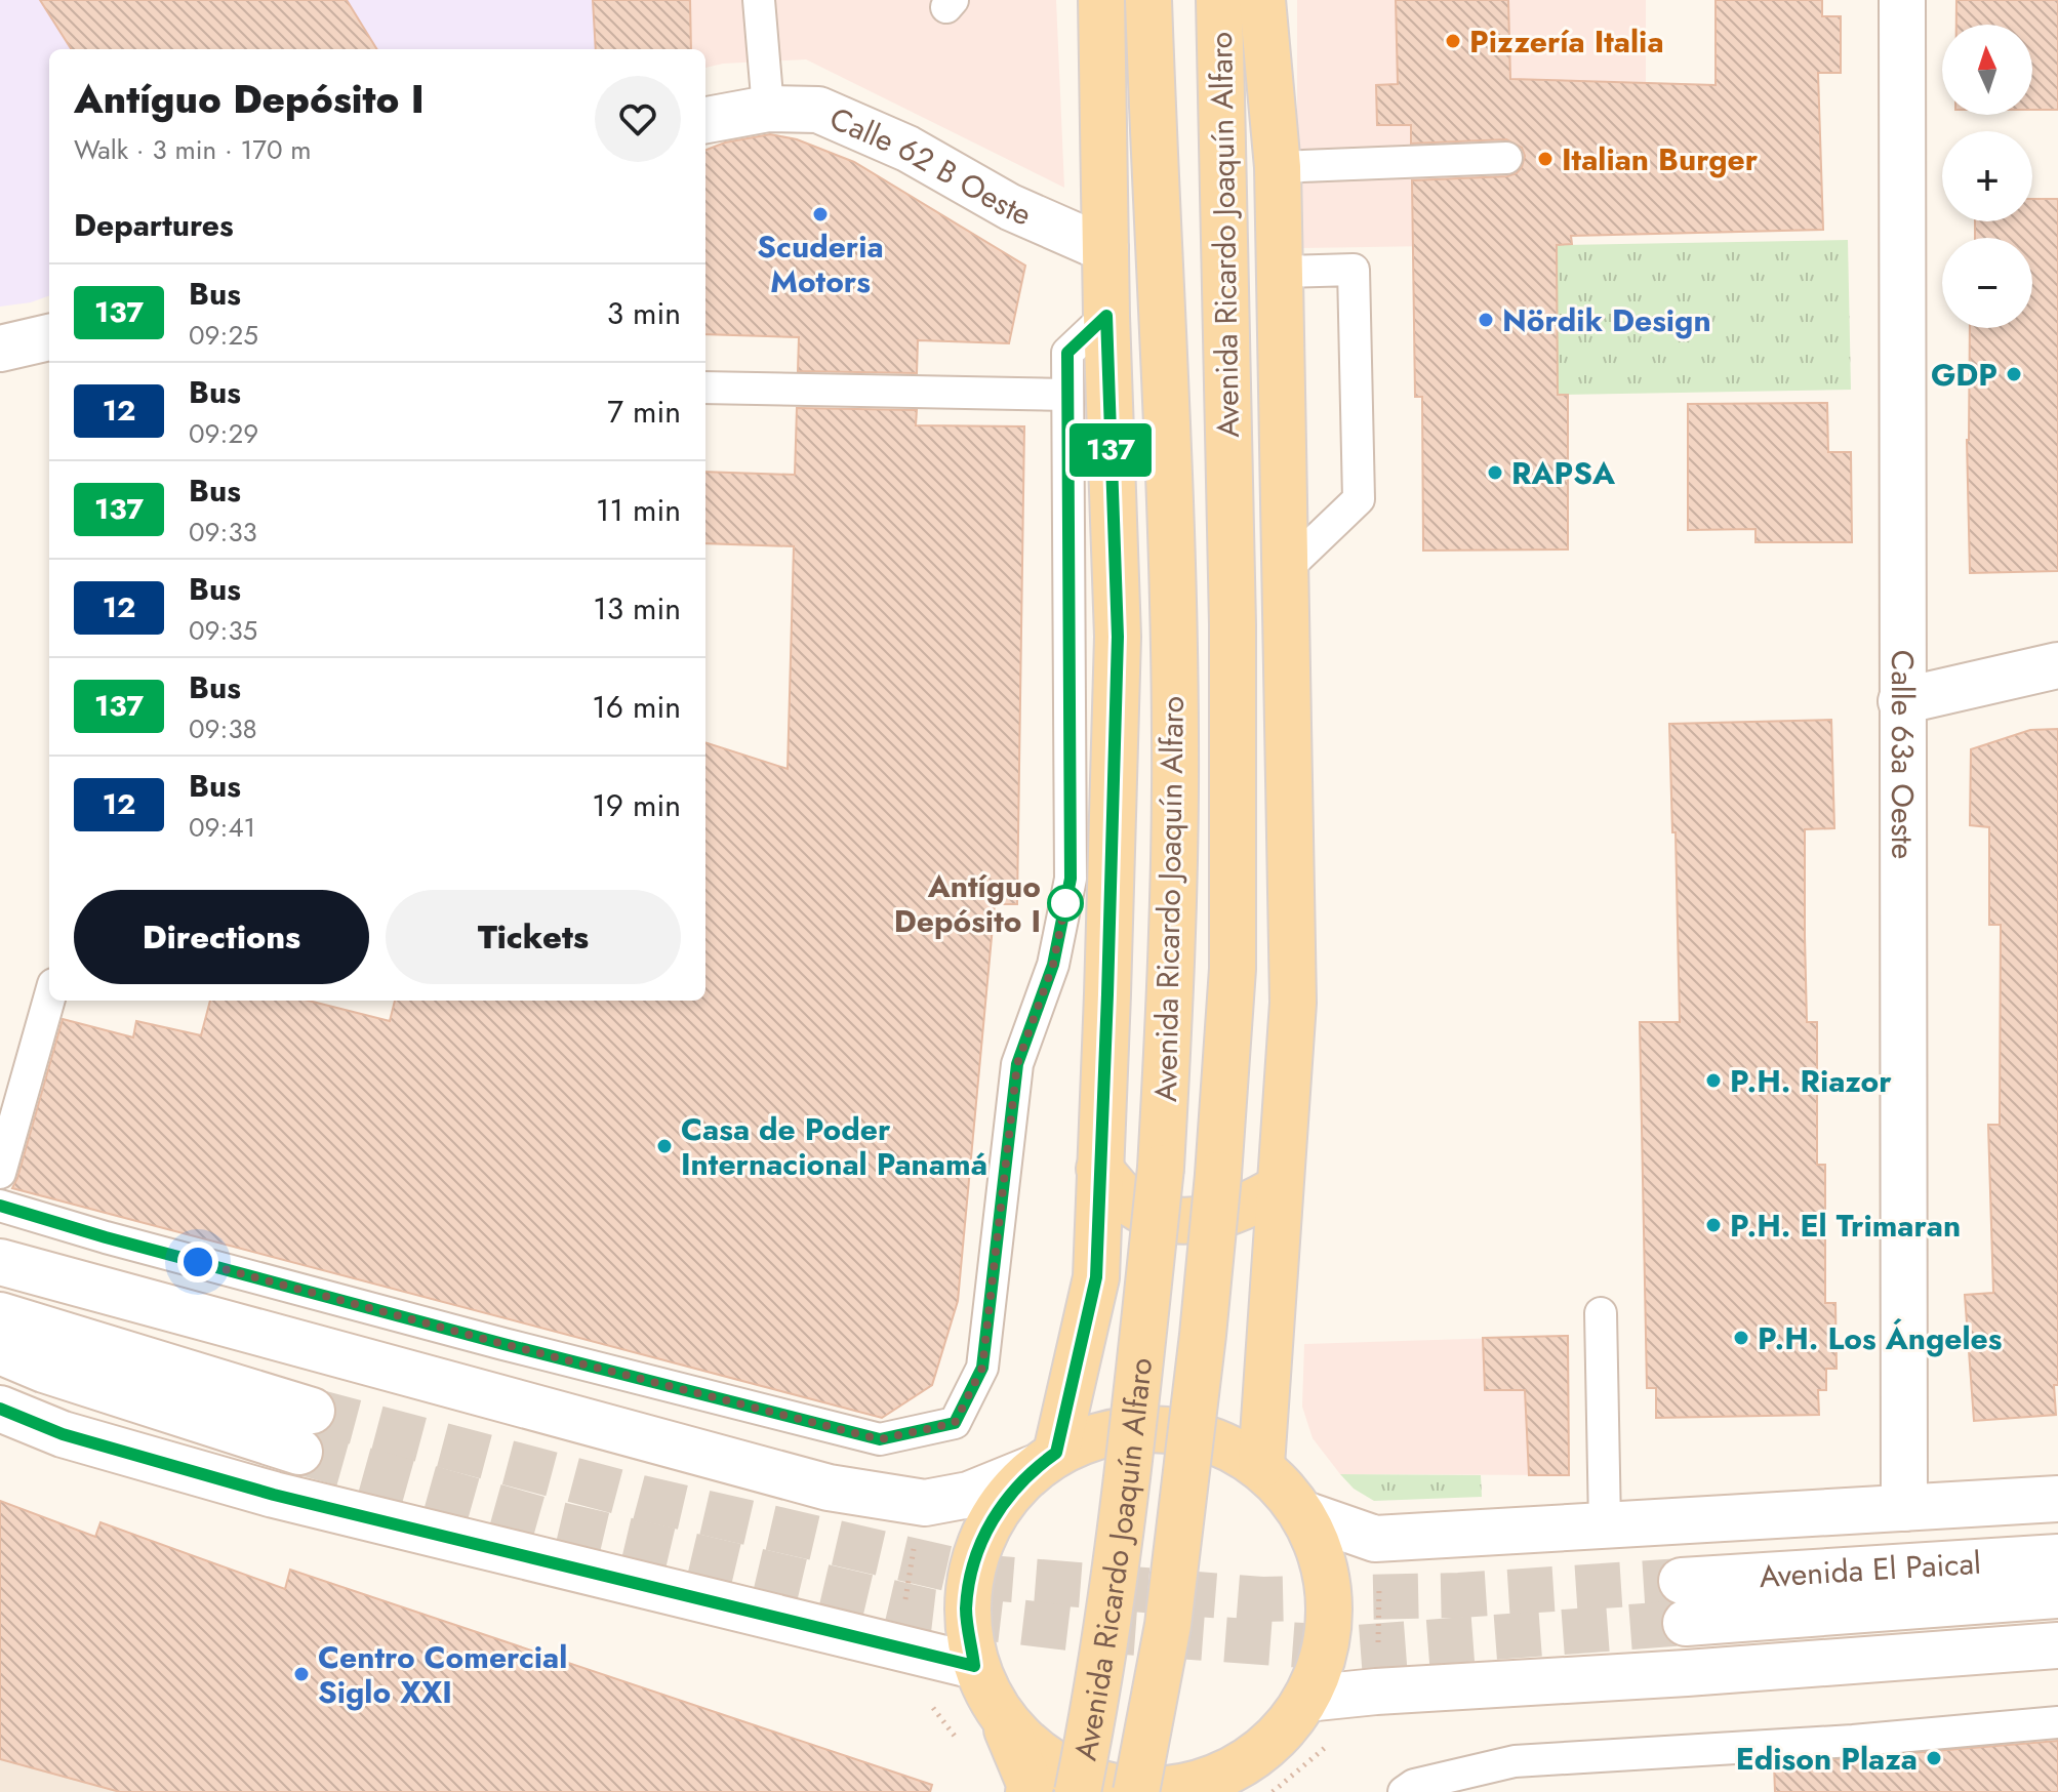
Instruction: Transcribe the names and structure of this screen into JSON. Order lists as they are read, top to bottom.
{
  "streets": {
    "main road": [
      "Calle 62 B Oeste",
      "Avenida Ricardo Joaquín Alfaro",
      "Calle 63a Oeste",
      "Avenida El Paical"
    ]
  },
  "places": [
    "Pizzería Italia",
    "Italian Burger",
    "Scuderia Motors",
    "Nördik Design",
    "GDP",
    "RAPSA",
    "Antíguo Depósito I",
    "P.H. Riazor",
    "Casa de Poder Internacional Panamá",
    "P.H. El Trimaran",
    "P.H. Los Ángeles",
    "Centro Comercial Siglo XXI",
    "Edison Plaza"
  ],
  "lines": ["bus line 137"],
  "north": "top",
  "page": {
    "on_map": "137",
    "map_buttons": ["+", "−"],
    "heading": [
      ["Antíguo Depósito I", "Walk · 3 min · 170 m"],
      "Departures"
    ],
    "list": [
      {
        "mark": "137",
        "name": "Bus",
        "note": "09:25",
        "value": "3 min"
      },
      {
        "mark": "12",
        "name": "Bus",
        "note": "09:29",
        "value": "7 min"
      },
      {
        "mark": "137",
        "name": "Bus",
        "note": "09:33",
        "value": "11 min"
      },
      {
        "mark": "12",
        "name": "Bus",
        "note": "09:35",
        "value": "13 min"
      },
      {
        "mark": "137",
        "name": "Bus",
        "note": "09:38",
        "value": "16 min"
      },
      {
        "mark": "12",
        "name": "Bus",
        "note": "09:41",
        "value": "19 min"
      }
    ],
    "buttons": ["Directions", "Tickets"]
  }
}
